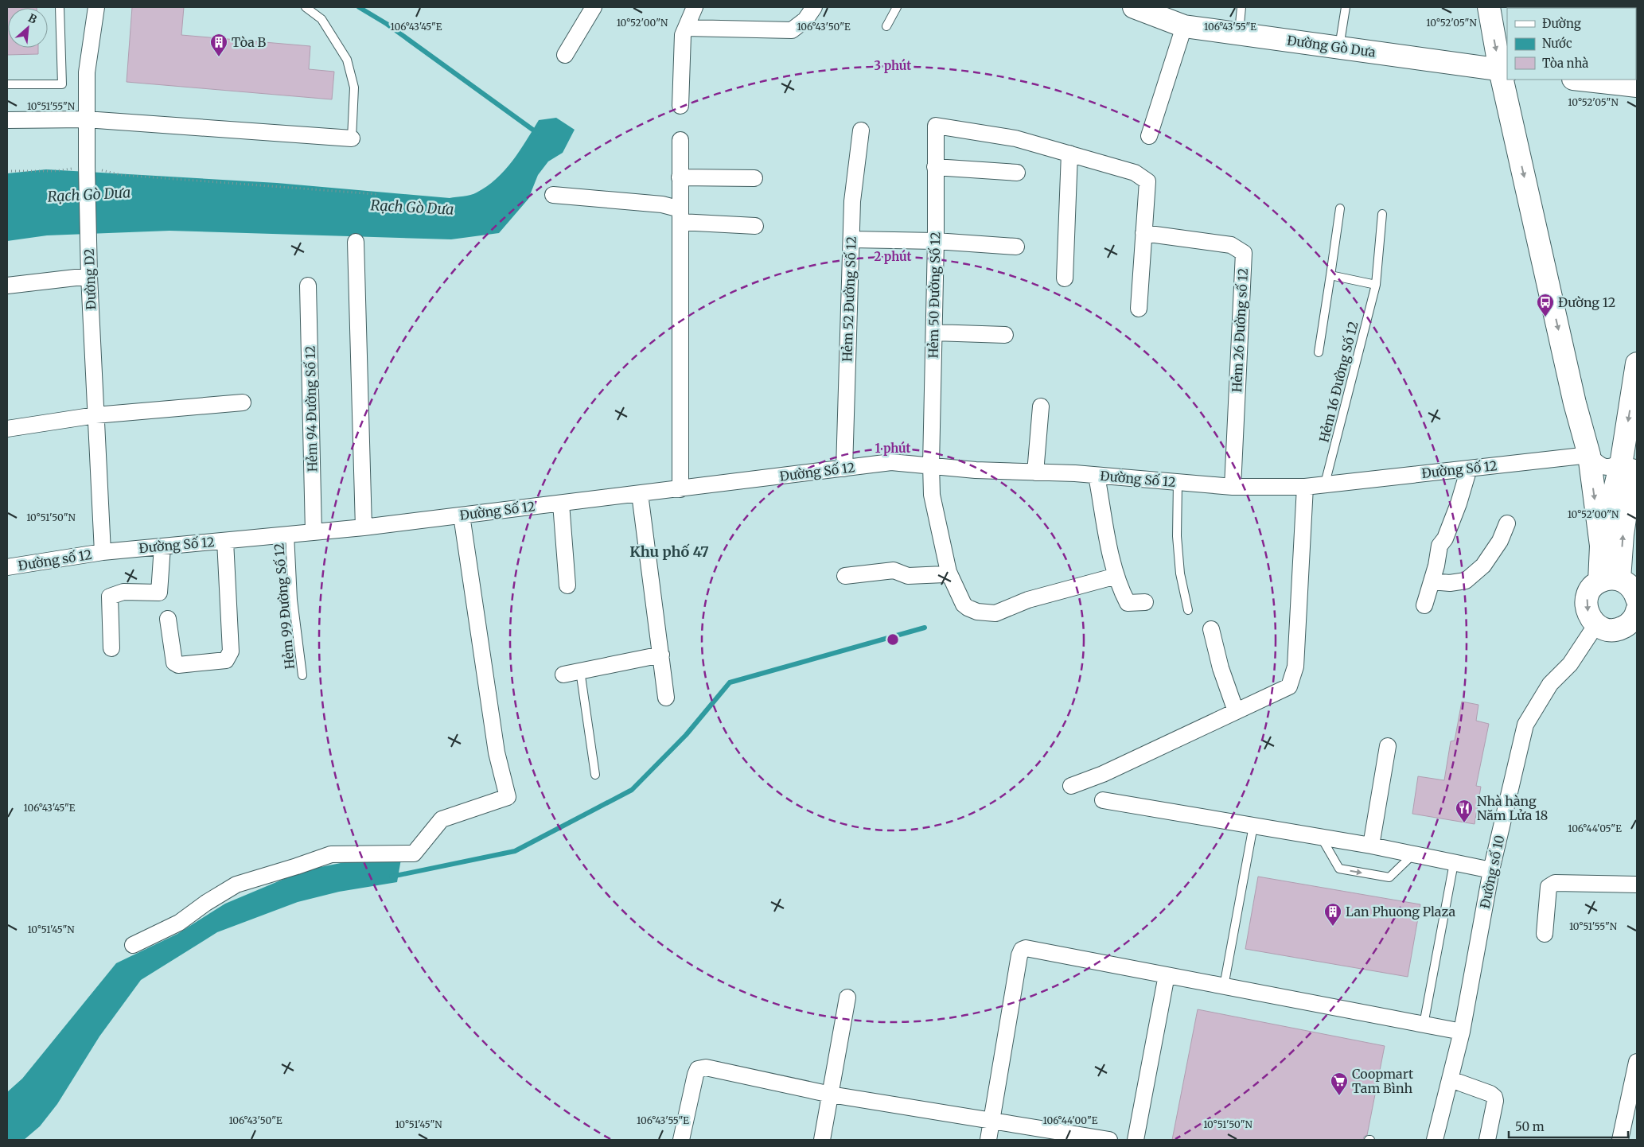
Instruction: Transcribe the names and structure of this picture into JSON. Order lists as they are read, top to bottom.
{
  "streets": {
    "main road": ["Đường Gò Dưa"],
    "street": [
      "Đường D2",
      "Hẻm 50 Đường Số 12",
      "Hẻm 52 Đường Số 12",
      "Hẻm 26 Đường số 12",
      "Hẻm 94 Đường Số 12",
      "Đường Số 12",
      "Đường số 12",
      "Đường số 10"
    ],
    "lane": ["Hẻm 16 Đường Số 12", "Hẻm 99 Đường Số 12"]
  },
  "crossings": [
    ["Đường D2", "Đường Số 12"],
    ["Đường D2", "Đường số 12"],
    ["Hẻm 50 Đường Số 12", "Đường Số 12"],
    ["Hẻm 52 Đường Số 12", "Đường Số 12"],
    ["Hẻm 26 Đường số 12", "Đường Số 12"],
    ["Hẻm 16 Đường Số 12", "Đường Số 12"],
    ["Hẻm 94 Đường Số 12", "Đường Số 12"],
    ["Đường Số 12", "Đường số 12"],
    ["Đường Số 12", "Hẻm 99 Đường Số 12"]
  ],
  "districts": ["Khu phố 47"],
  "water": ["Rạch Gò Dưa"],
  "places": {
    "building": ["Tòa B", "Lan Phuong Plaza"],
    "bus stop": ["Đường 12"],
    "restaurant": ["Nhà hàng Năm Lửa 18"],
    "supermarket": ["Coopmart Tam Bình"]
  },
  "legend": ["Đường", "Nước", "Tòa nhà"],
  "scale_bar": "50 m",
  "north": "top right",
  "coordinates": [
    "10°52'00\"N",
    "10°52'05\"N",
    "106°43'45\"E",
    "106°43'50\"E",
    "106°43'55\"E",
    "10°51'55\"N",
    "10°51'50\"N",
    "106°44'05\"E",
    "10°51'45\"N",
    "106°44'00\"E"
  ],
  "rings": ["3 phút", "2 phút", "1 phút"]
}
